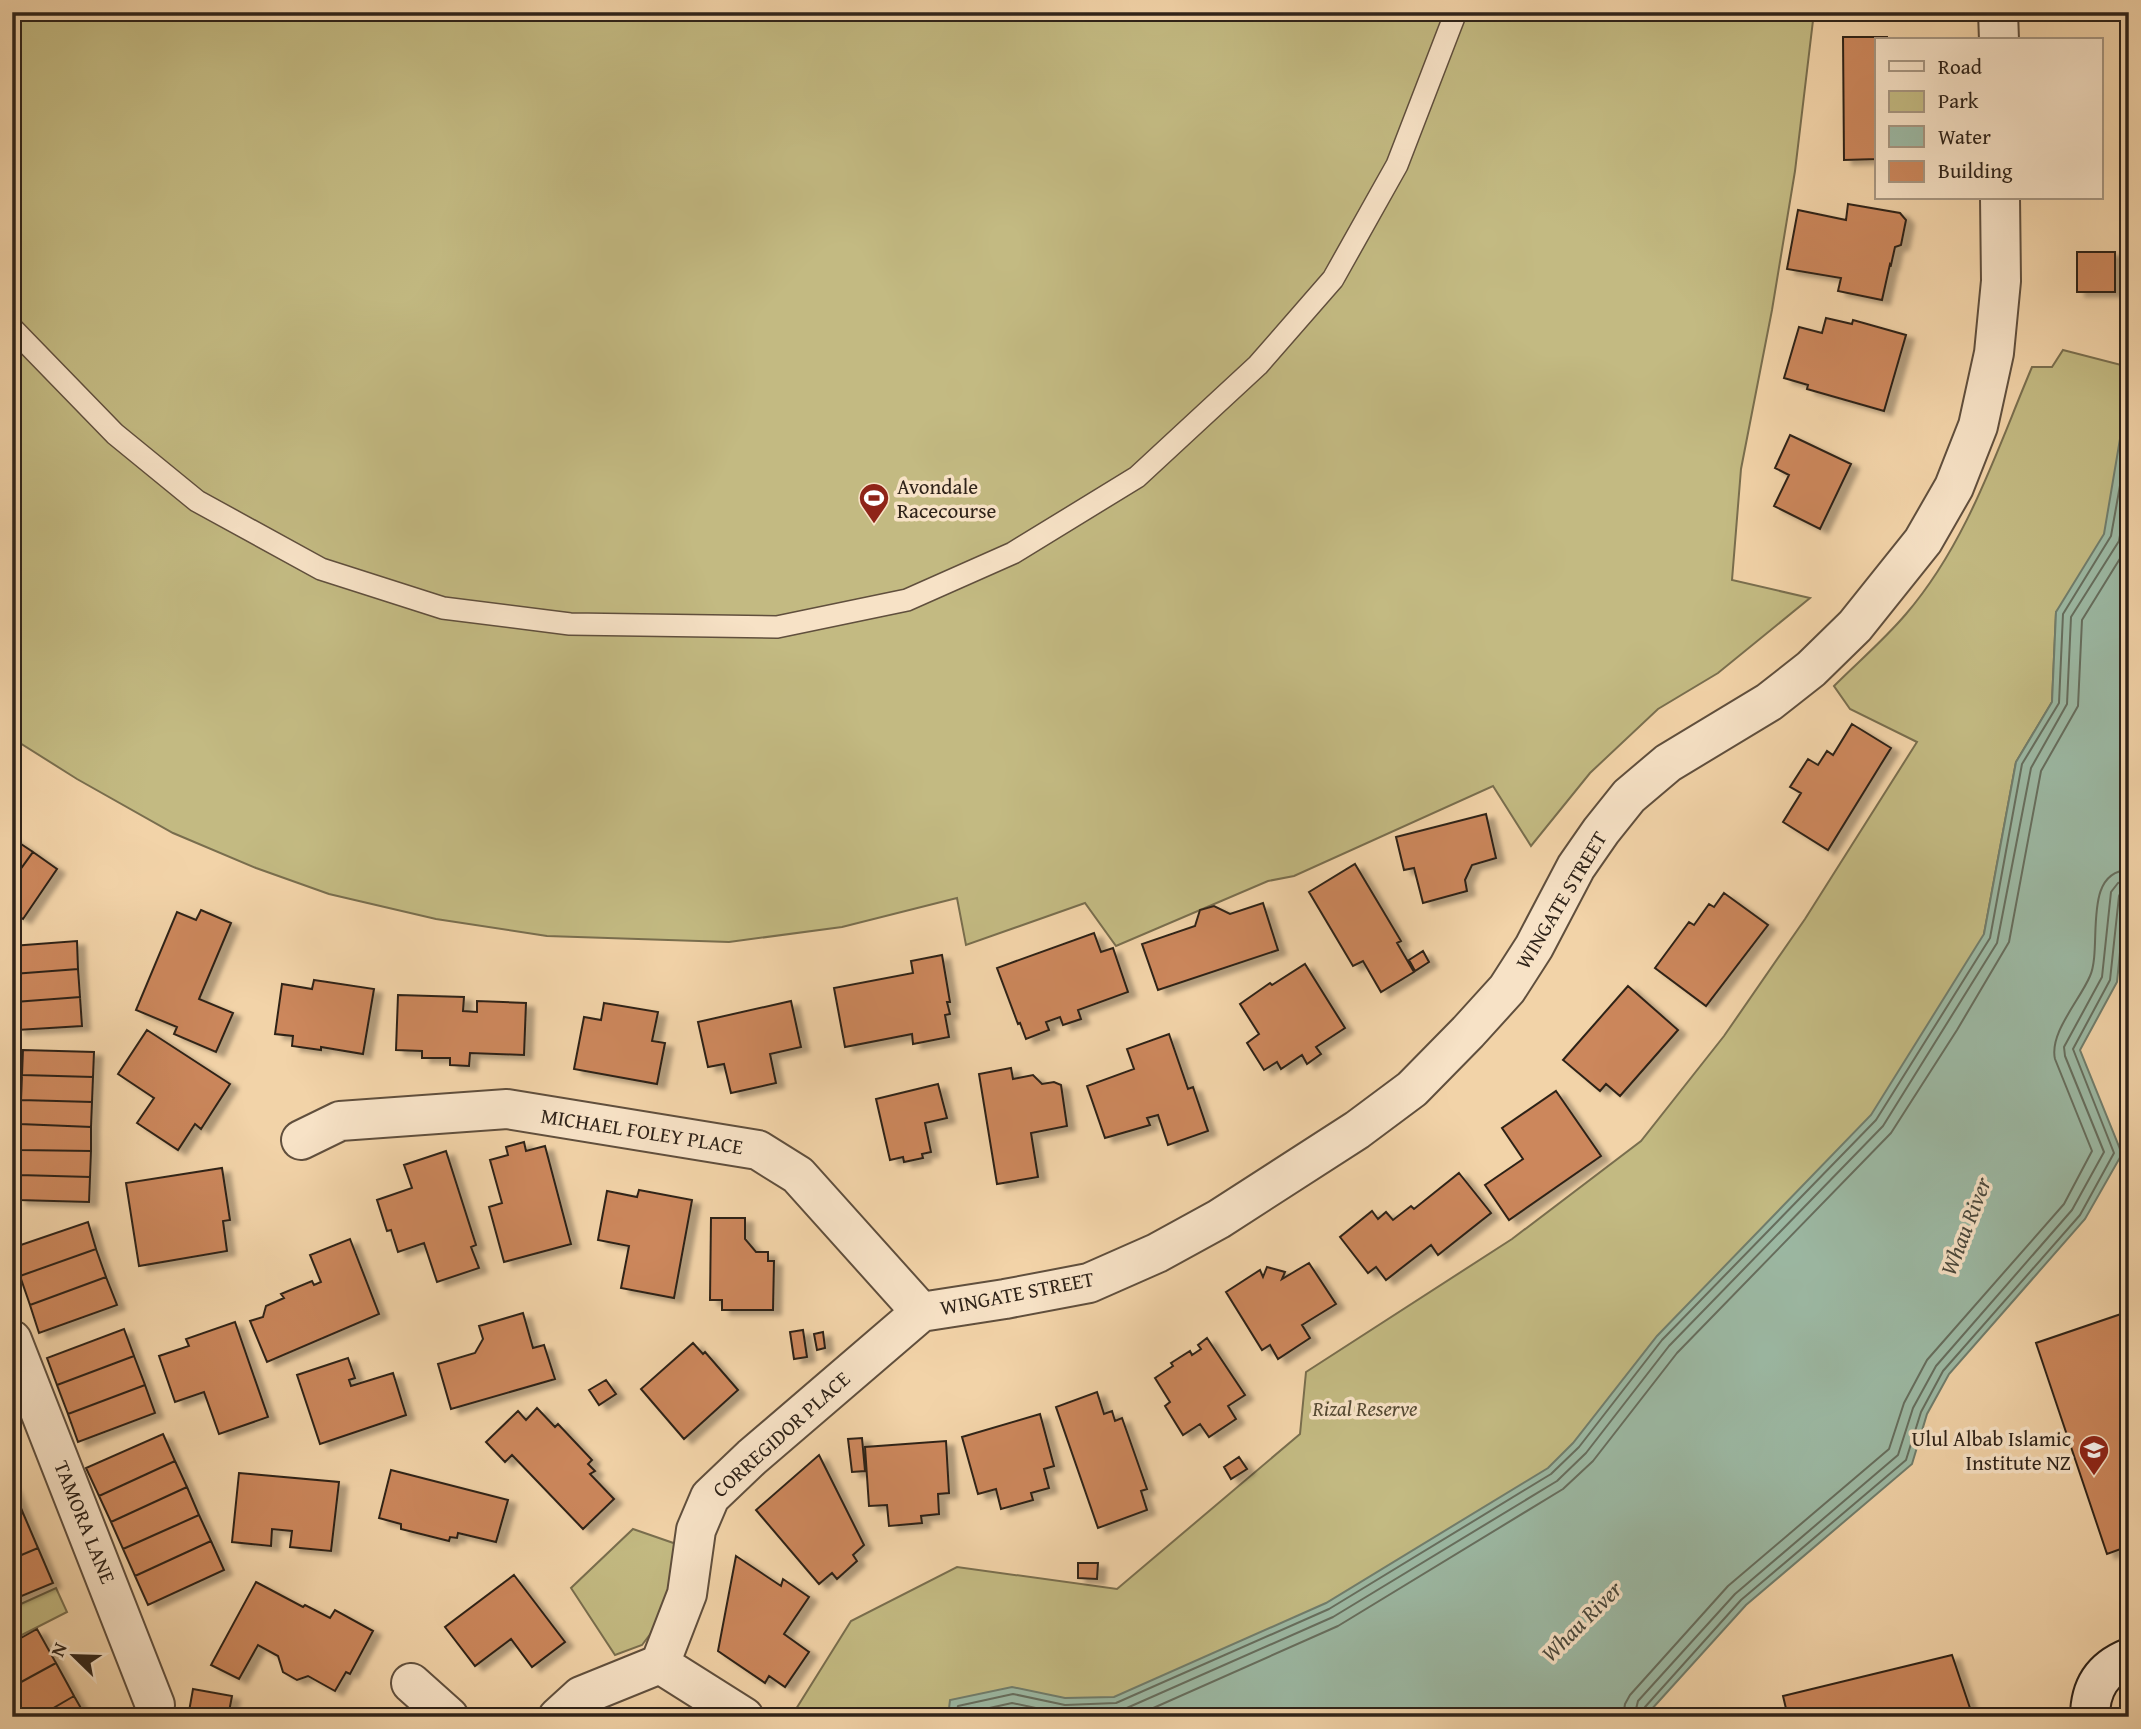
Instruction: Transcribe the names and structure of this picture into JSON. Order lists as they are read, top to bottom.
{
  "streets": {
    "street": [
      "WINGATE STREET",
      "MICHAEL FOLEY PLACE",
      "CORREGIDOR PLACE",
      "TAMORA LANE"
    ]
  },
  "crossings": [
    ["WINGATE STREET", "MICHAEL FOLEY PLACE"],
    ["WINGATE STREET", "CORREGIDOR PLACE"],
    ["MICHAEL FOLEY PLACE", "CORREGIDOR PLACE"]
  ],
  "water": ["Whau River"],
  "parks": ["Rizal Reserve"],
  "places": {
    "sports": ["Avondale Racecourse"],
    "school or university": ["Ulul Albab Islamic Institute NZ"]
  },
  "legend": [
    "Road",
    "Park",
    "Water",
    "Building"
  ],
  "north": "top left"
}
